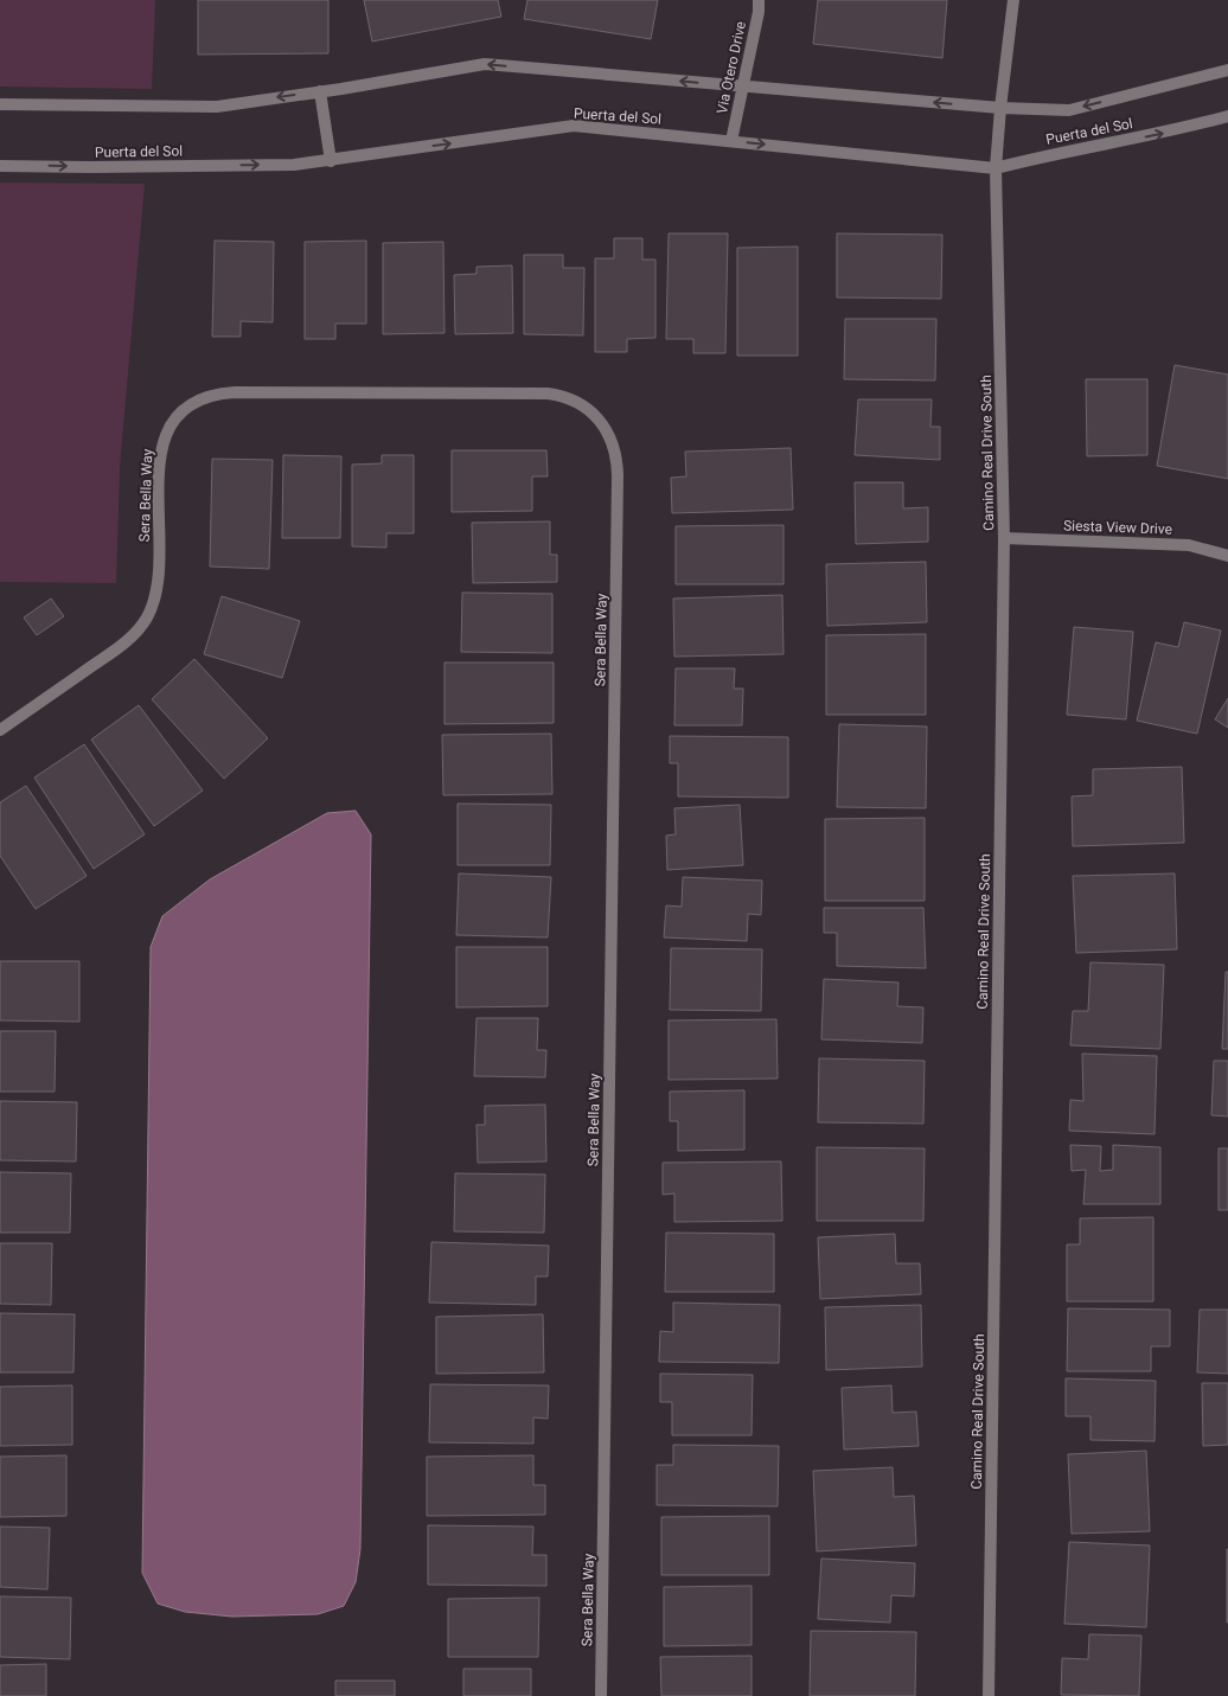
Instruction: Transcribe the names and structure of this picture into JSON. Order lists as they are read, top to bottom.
{
  "streets": {
    "street": [
      "Via Otero Drive",
      "Puerta del Sol",
      "Camino Real Drive South",
      "Sera Bella Way",
      "Siesta View Drive"
    ]
  },
  "crossings": [
    ["Via Otero Drive", "Puerta del Sol"],
    ["Puerta del Sol", "Camino Real Drive South"],
    ["Camino Real Drive South", "Siesta View Drive"]
  ]
}
